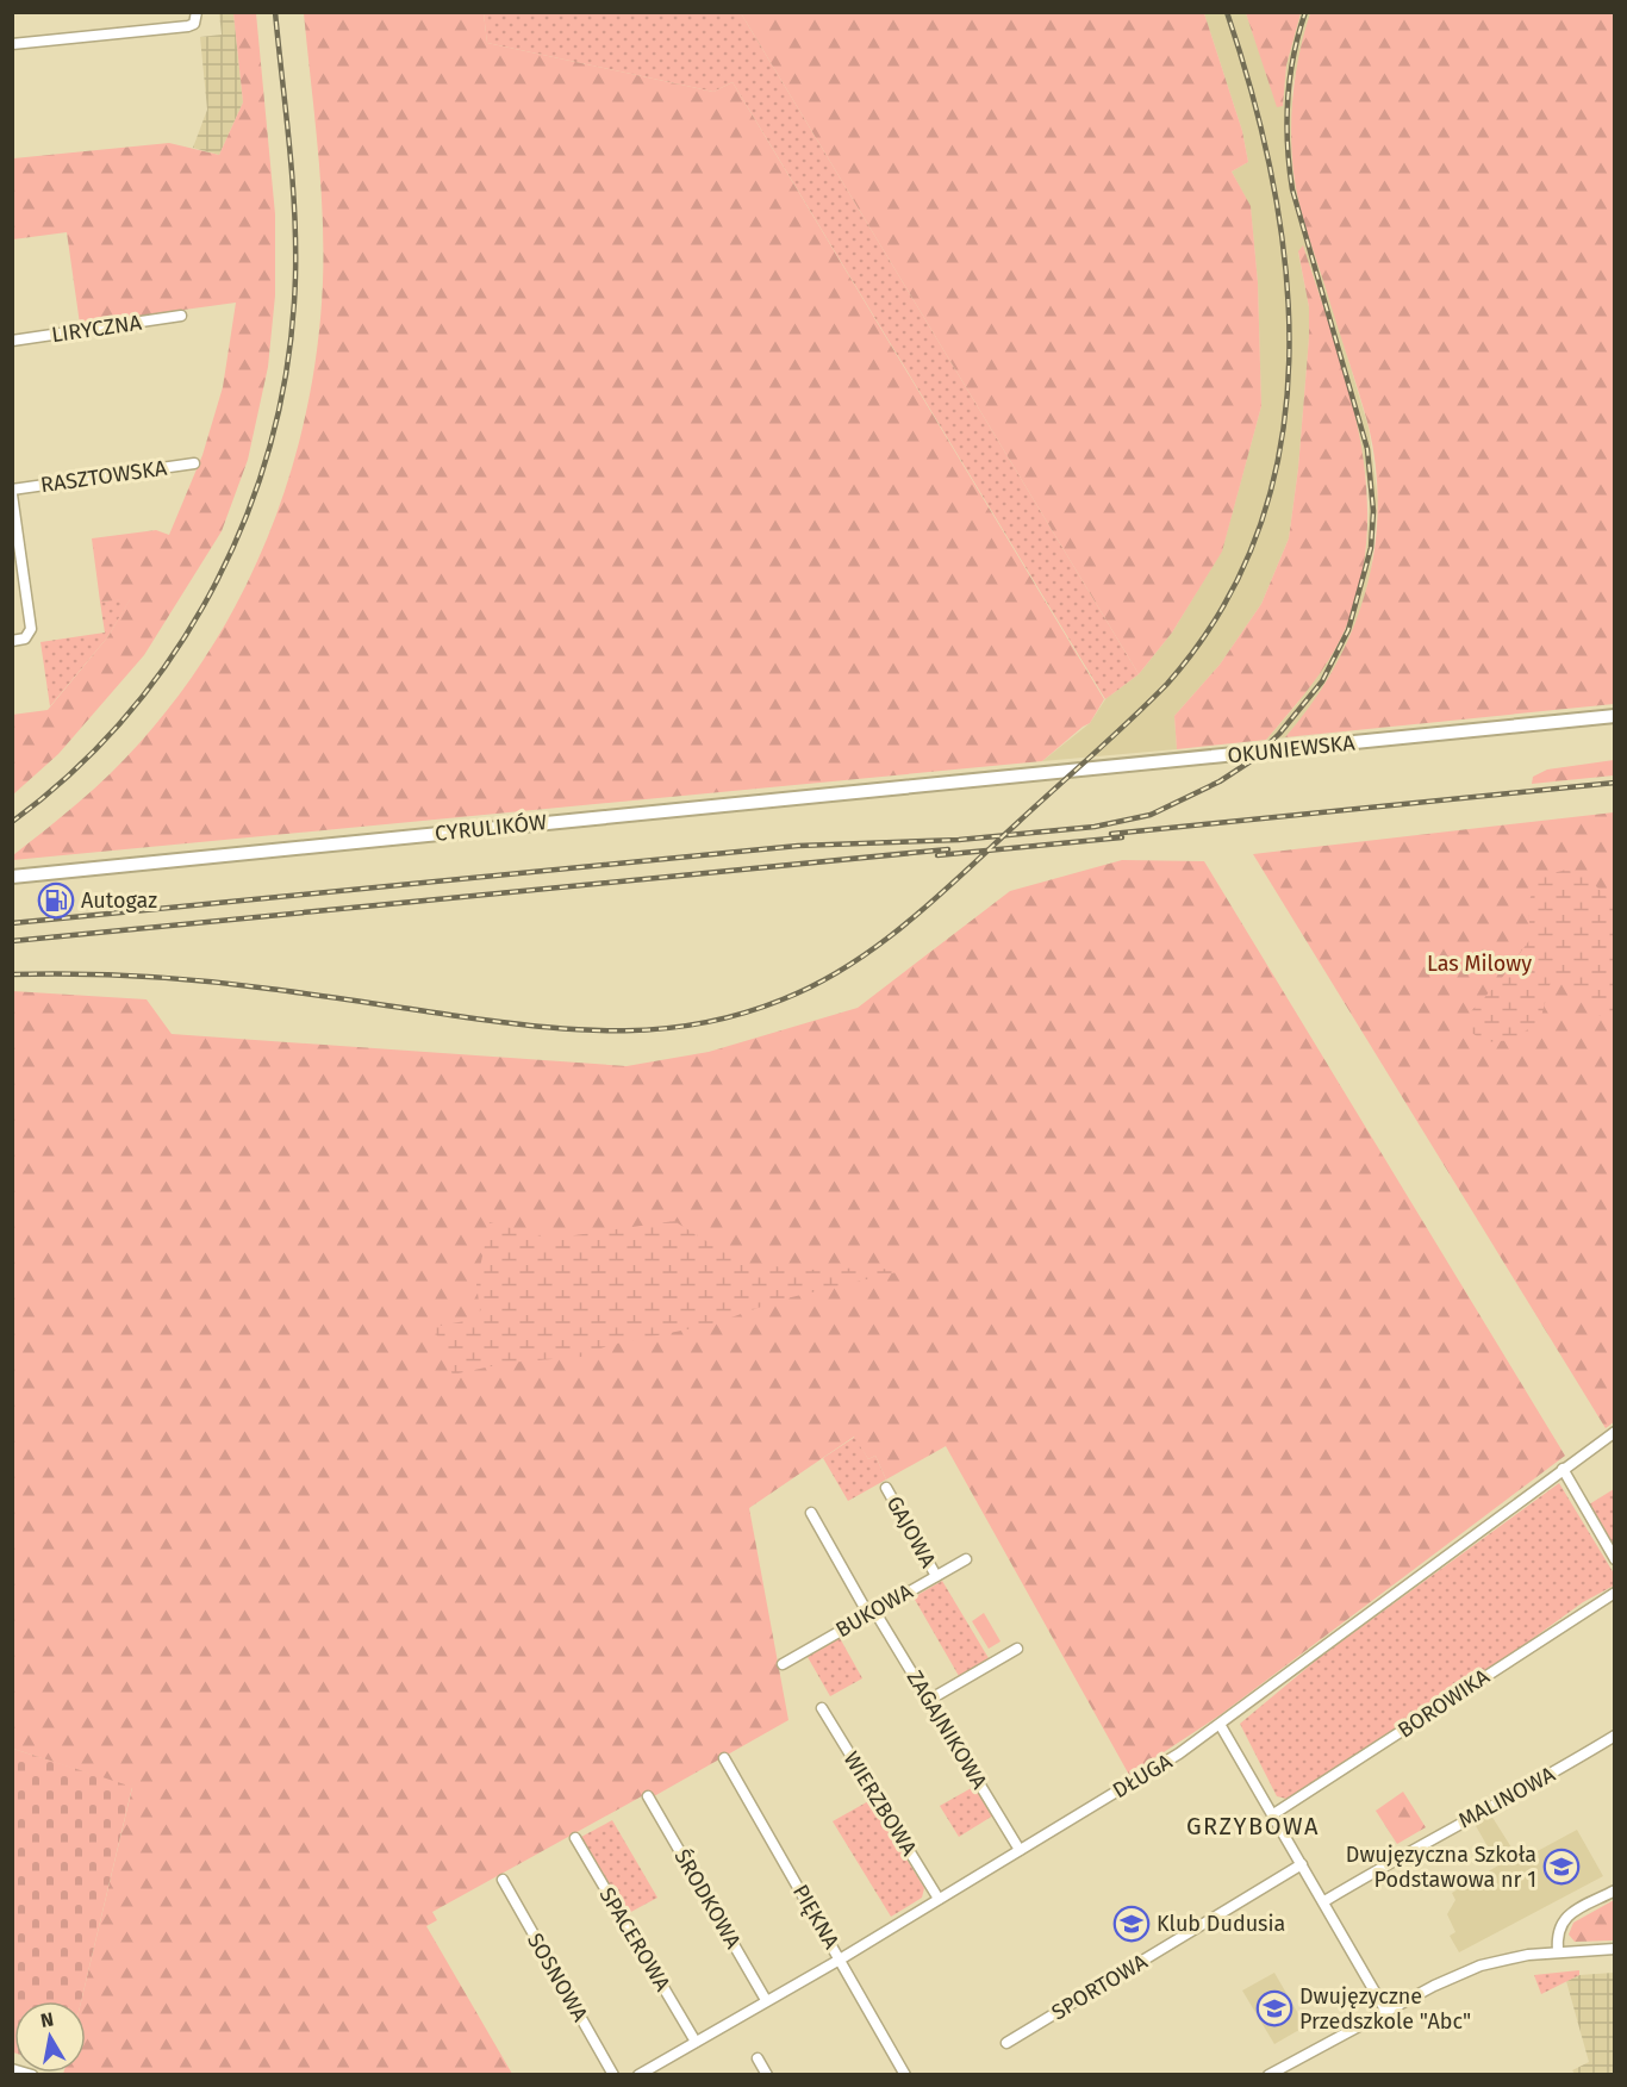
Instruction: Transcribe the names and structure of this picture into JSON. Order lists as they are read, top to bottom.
{
  "streets": {
    "main road": ["OKUNIEWSKA", "CYRULIKÓW"],
    "street": [
      "LIRYCZNA",
      "RASZTOWSKA",
      "GAJOWA",
      "BUKOWA",
      "BOROWIKA",
      "ZAGAJNIKOWA",
      "DŁUGA",
      "MALINOWA",
      "WIERZBOWA",
      "ŚRODKOWA",
      "PIĘKNA",
      "SPACEROWA",
      "SOSNOWA",
      "SPORTOWA"
    ]
  },
  "crossings": [
    ["OKUNIEWSKA", "CYRULIKÓW"],
    ["GAJOWA", "BUKOWA"],
    ["BUKOWA", "ZAGAJNIKOWA"],
    ["ZAGAJNIKOWA", "DŁUGA"],
    ["DŁUGA", "WIERZBOWA"],
    ["DŁUGA", "ŚRODKOWA"],
    ["DŁUGA", "PIĘKNA"],
    ["DŁUGA", "SPACEROWA"]
  ],
  "districts": ["GRZYBOWA"],
  "parks": ["Las Milowy"],
  "places": {
    "fuel station": ["Autogaz"],
    "school or university": ["Dwujęzyczna Szkoła Podstawowa nr 1", "Klub Dudusia", "Dwujęzyczne Przedszkole \"Abc\""]
  },
  "north": "top"
}
